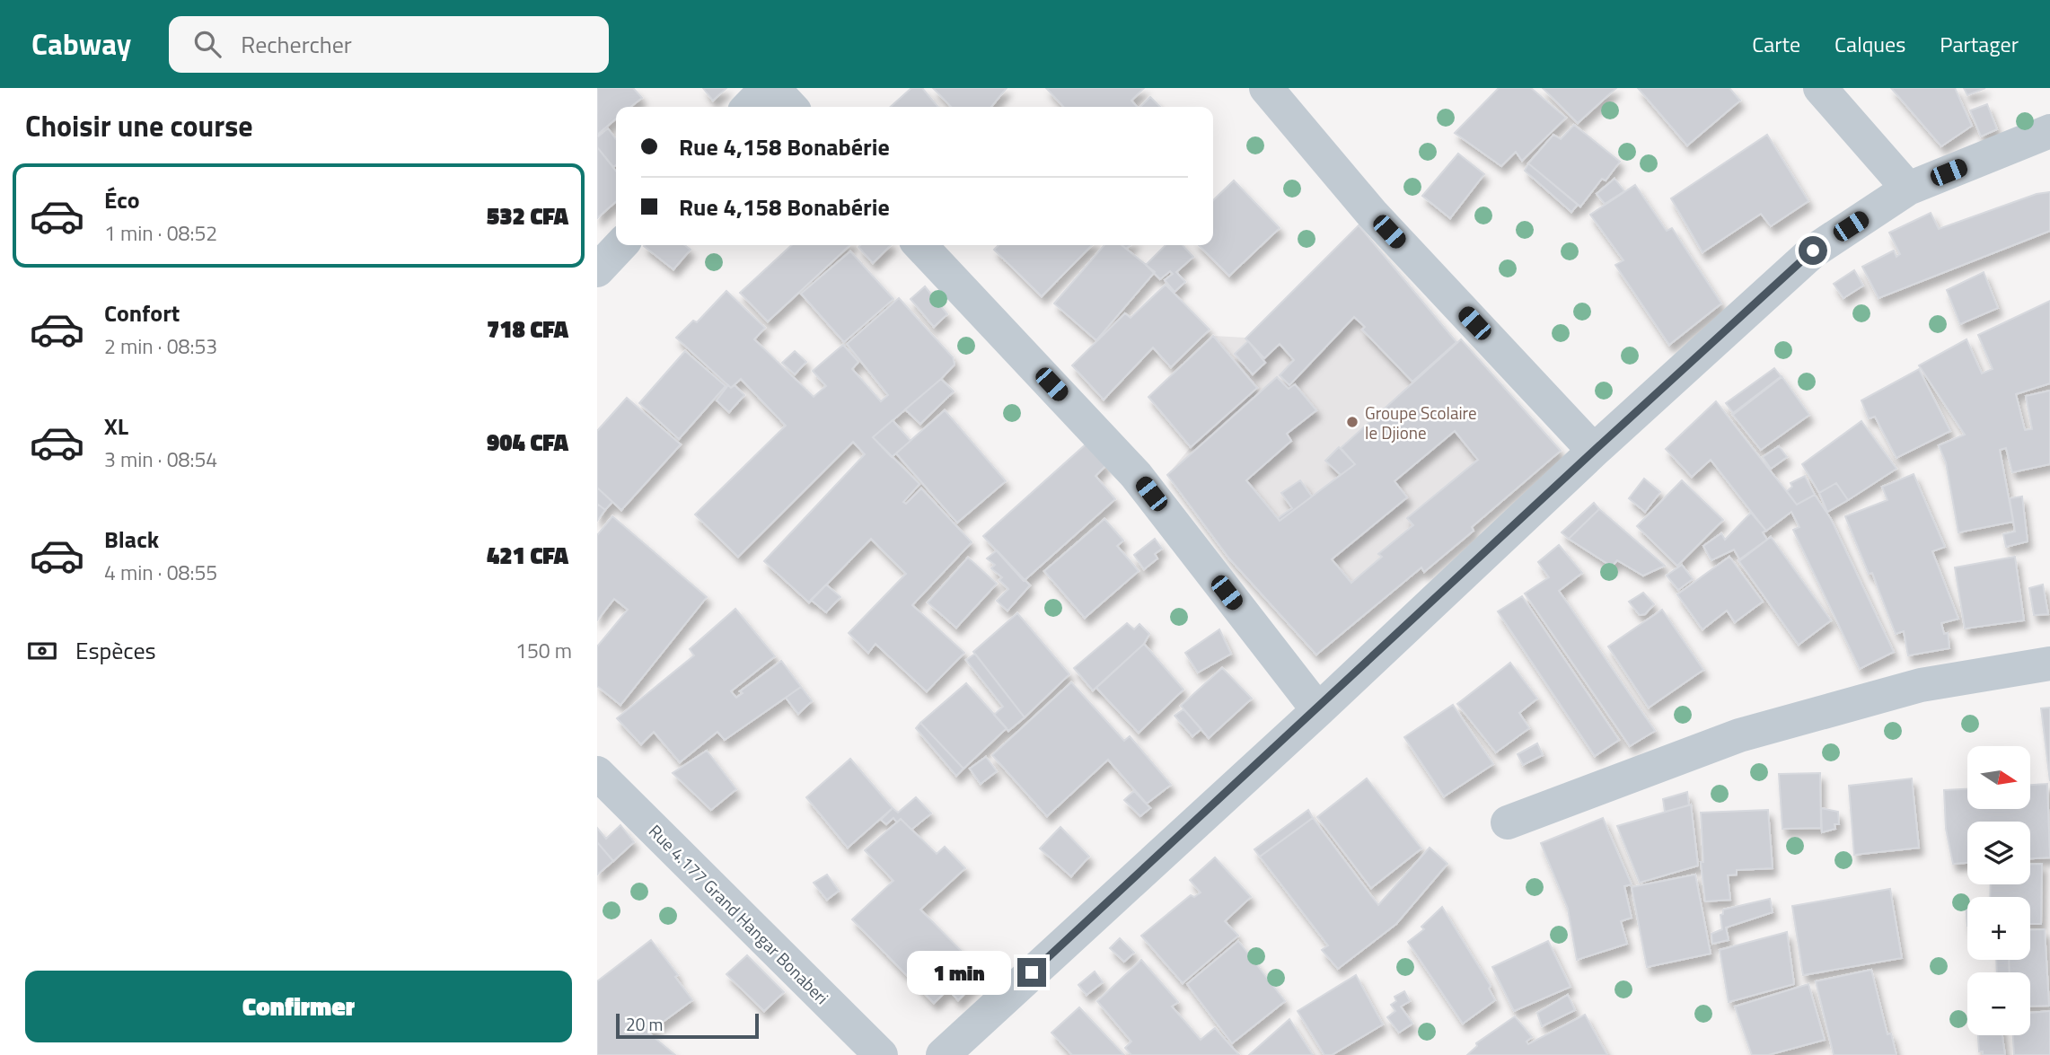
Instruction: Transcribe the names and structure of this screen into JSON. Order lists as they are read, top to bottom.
{
  "streets": {
    "street": ["Rue 4.177 Grand Hangar Bonaberi"]
  },
  "places": ["Groupe Scolaire le Djione"],
  "scale_bar": "20 m",
  "north": "right",
  "page": {
    "header": "Cabway",
    "search": "Rechercher",
    "nav": ["Carte", "Calques", "Partager"],
    "heading": "Choisir une course",
    "banner": ["Rue 4,158 Bonabérie", "Rue 4,158 Bonabérie"],
    "list": [
      {
        "name": "Éco",
        "note": "1 min · 08:52",
        "value": "532 CFA"
      },
      {
        "name": "Confort",
        "note": "2 min · 08:53",
        "value": "718 CFA"
      },
      {
        "name": "XL",
        "note": "3 min · 08:54",
        "value": "904 CFA"
      },
      {
        "name": "Black",
        "note": "4 min · 08:55",
        "value": "421 CFA"
      }
    ],
    "pay": ["Espèces", "150 m"],
    "map_buttons": ["+", "−"],
    "bubble": "1 min",
    "buttons": "Confirmer",
    "scale": "20 m"
  }
}
